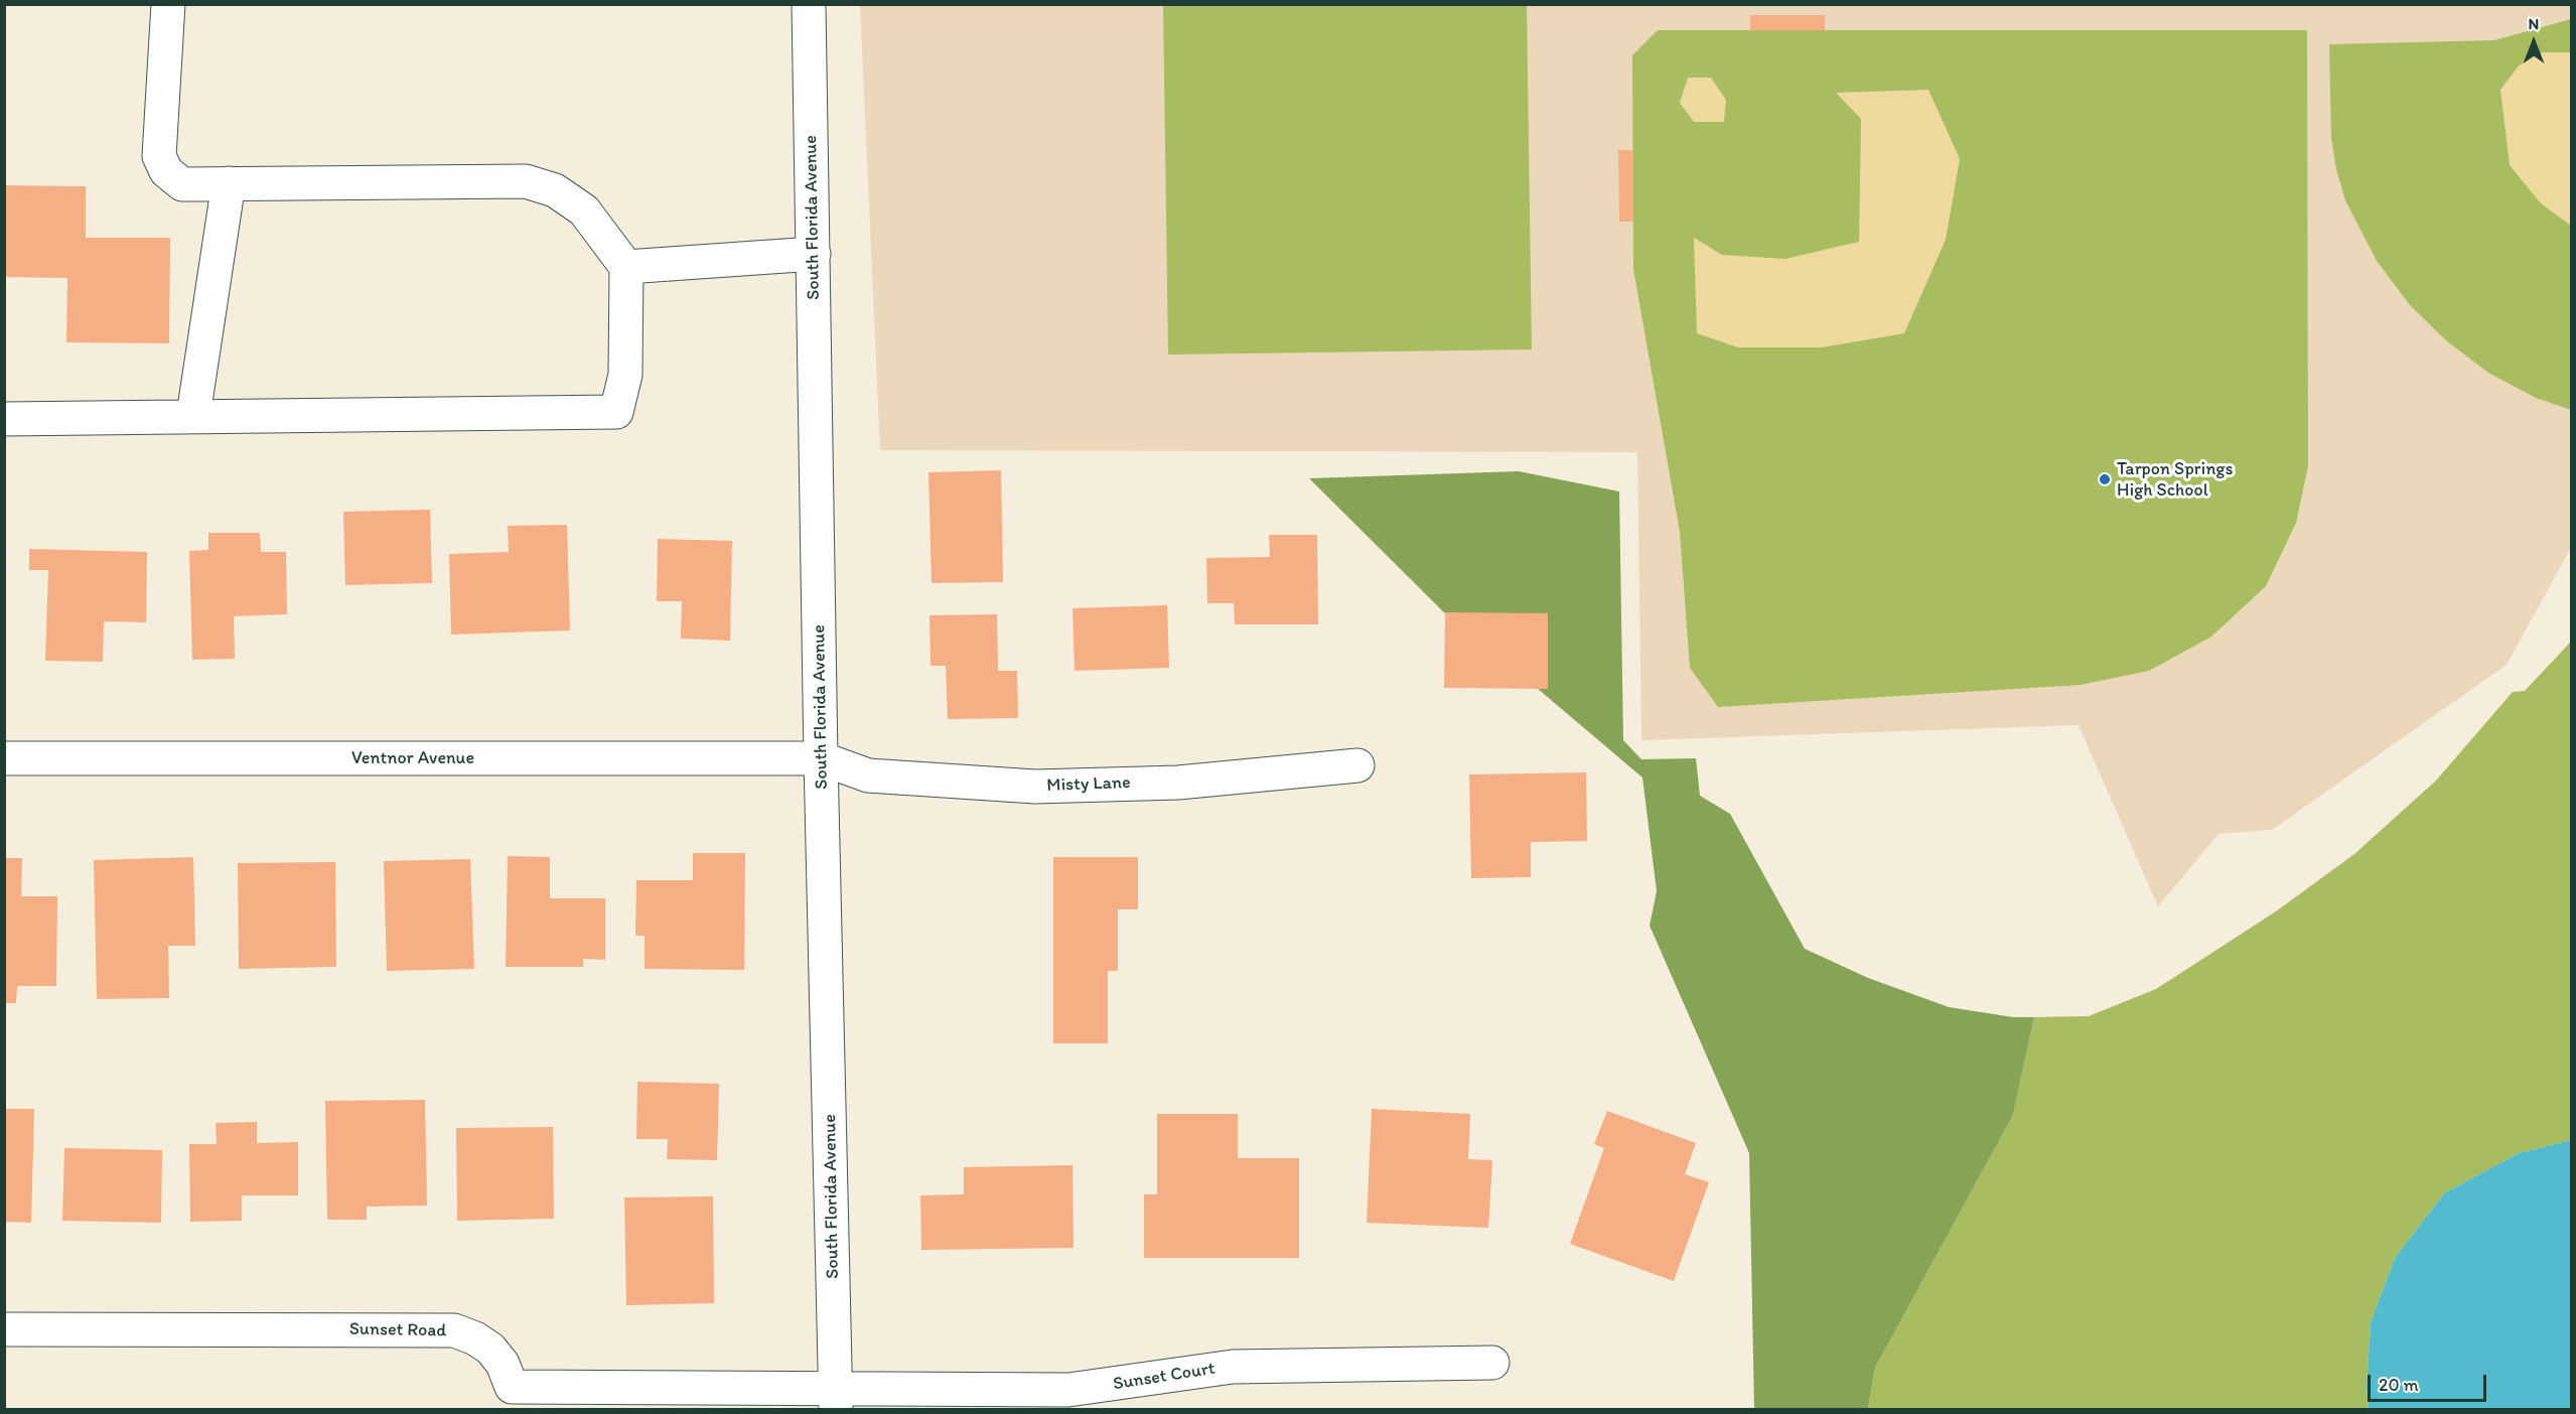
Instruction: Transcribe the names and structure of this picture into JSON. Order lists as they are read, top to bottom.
{
  "streets": {
    "street": [
      "South Florida Avenue",
      "Ventnor Avenue",
      "Misty Lane",
      "Sunset Road",
      "Sunset Court"
    ]
  },
  "crossings": [
    ["South Florida Avenue", "Ventnor Avenue"],
    ["South Florida Avenue", "Misty Lane"],
    ["South Florida Avenue", "Sunset Road"],
    ["South Florida Avenue", "Sunset Court"],
    ["Ventnor Avenue", "Misty Lane"],
    ["Sunset Road", "Sunset Court"]
  ],
  "places": ["Tarpon Springs High School"],
  "scale_bar": "20 m",
  "north": "top"
}
